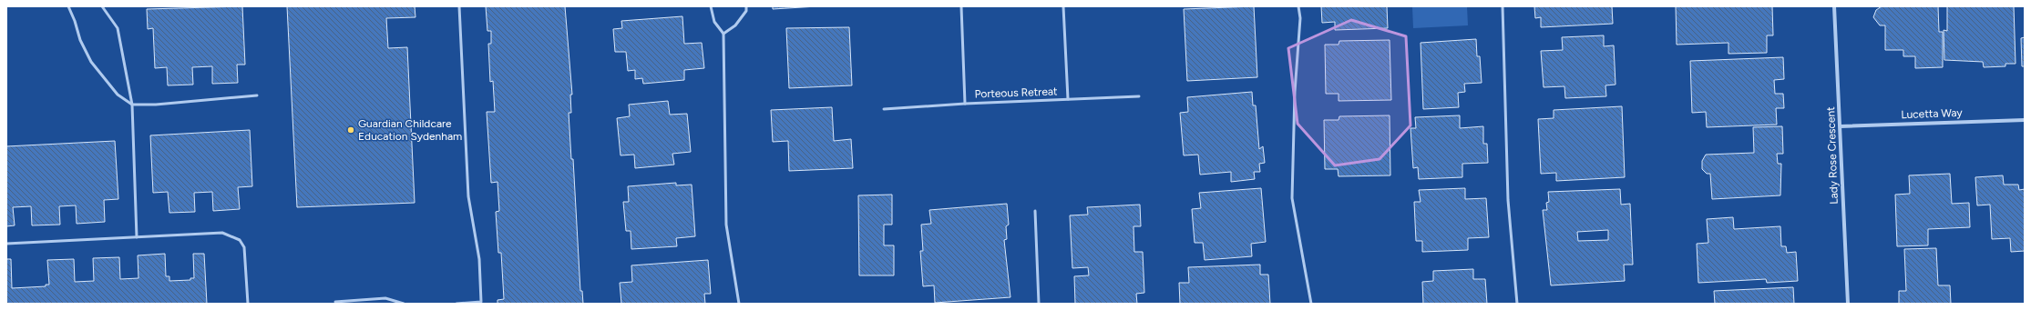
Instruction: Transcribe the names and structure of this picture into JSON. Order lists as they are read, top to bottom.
{
  "streets": {
    "street": ["Lucetta Way", "Lady Rose Crescent"],
    "lane": ["Porteous Retreat"]
  },
  "crossings": [
    ["Lucetta Way", "Lady Rose Crescent"]
  ],
  "places": ["Guardian Childcare Education Sydenham"]
}
